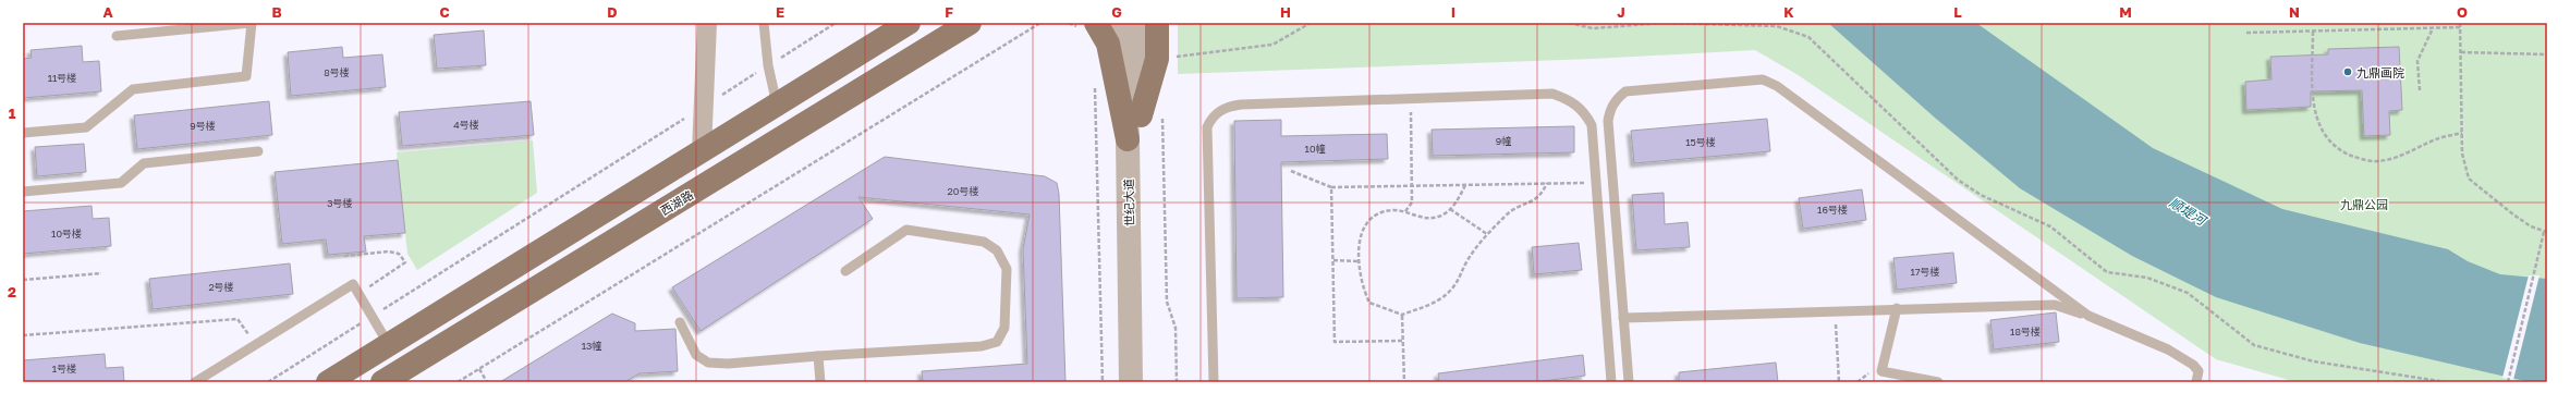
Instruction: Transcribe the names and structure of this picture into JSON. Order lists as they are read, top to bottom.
{
  "streets": {
    "main road": ["西湖路"],
    "street": ["世纪大道"]
  },
  "water": ["顺堤河"],
  "parks": ["九鼎公园"],
  "places": ["九鼎画院"],
  "house_numbers": [
    "8号楼",
    "11号楼",
    "4号楼",
    "9号楼",
    "9幢",
    "15号楼",
    "10幢",
    "20号楼",
    "3号楼",
    "16号楼",
    "10号楼",
    "17号楼",
    "2号楼",
    "18号楼",
    "13幢",
    "1号楼"
  ],
  "grid": {
    "columns": [
      "A",
      "B",
      "C",
      "D",
      "E",
      "F",
      "G",
      "H",
      "I",
      "J",
      "K",
      "L",
      "M",
      "N",
      "O"
    ],
    "rows": ["1", "2"]
  }
}
